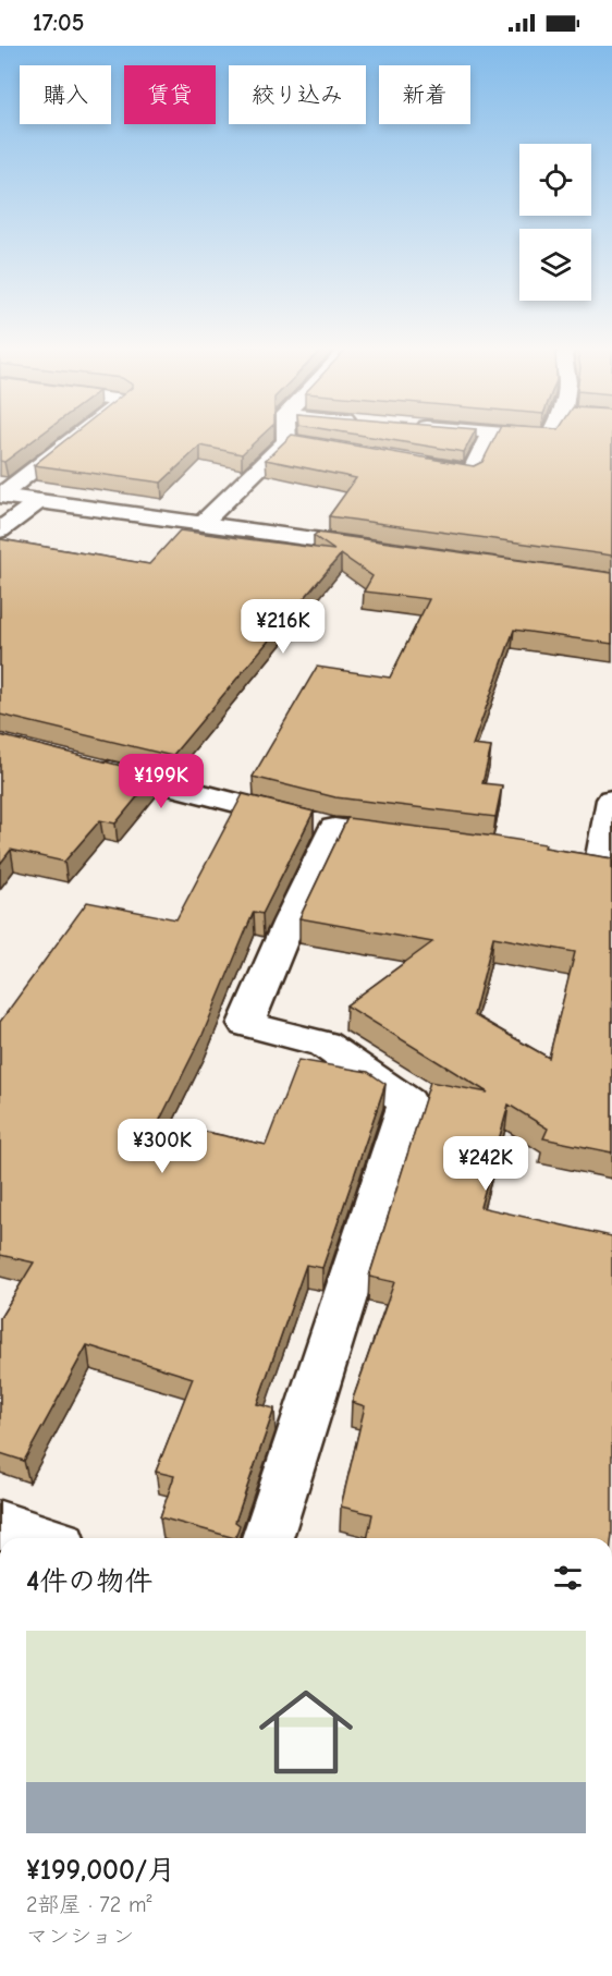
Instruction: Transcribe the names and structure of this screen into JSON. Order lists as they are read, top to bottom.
{
  "page": {
    "status": "17:05",
    "chip": [
      "購入",
      "賃貸",
      "絞り込み",
      "新着"
    ],
    "price": [
      "¥216K",
      "¥199K",
      "¥300K",
      "¥242K"
    ],
    "heading": "4件の物件",
    "list": [
      {
        "name": "¥199,000/月",
        "note": "2部屋 · 72 m² · マンション"
      }
    ]
  }
}
